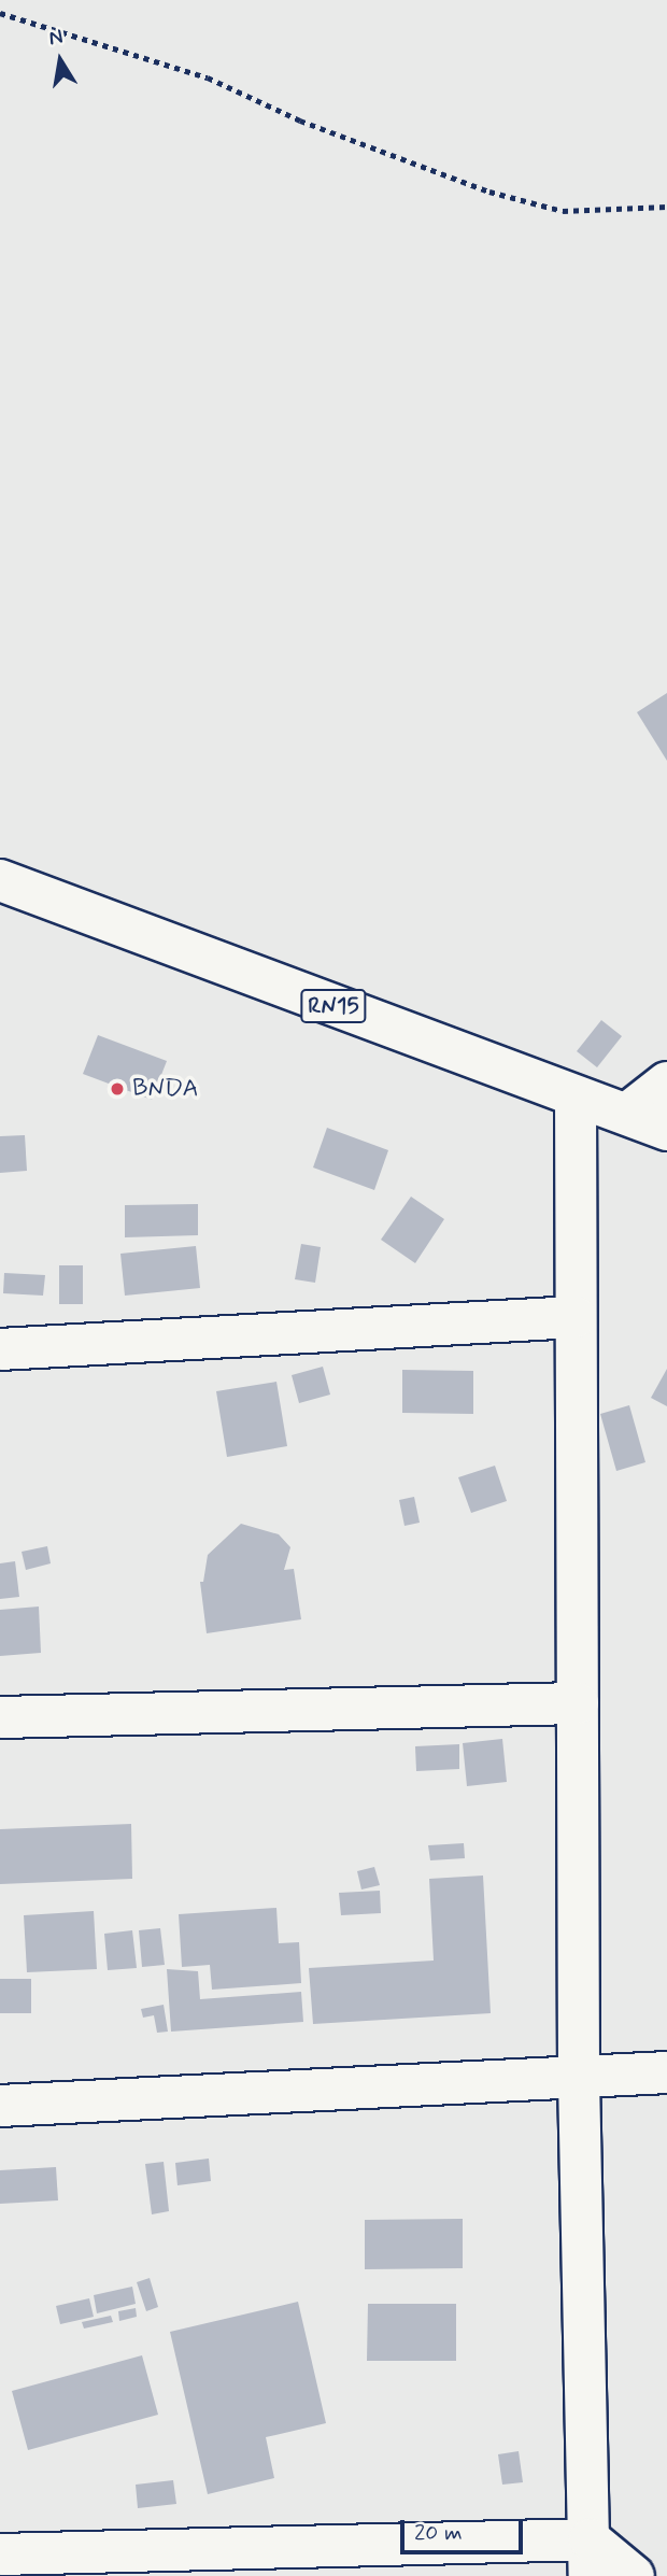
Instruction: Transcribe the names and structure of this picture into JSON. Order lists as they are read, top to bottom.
{
  "streets": {
    "street": ["RN15"]
  },
  "places": ["BNDA"],
  "scale_bar": "20 m",
  "north": "top"
}
